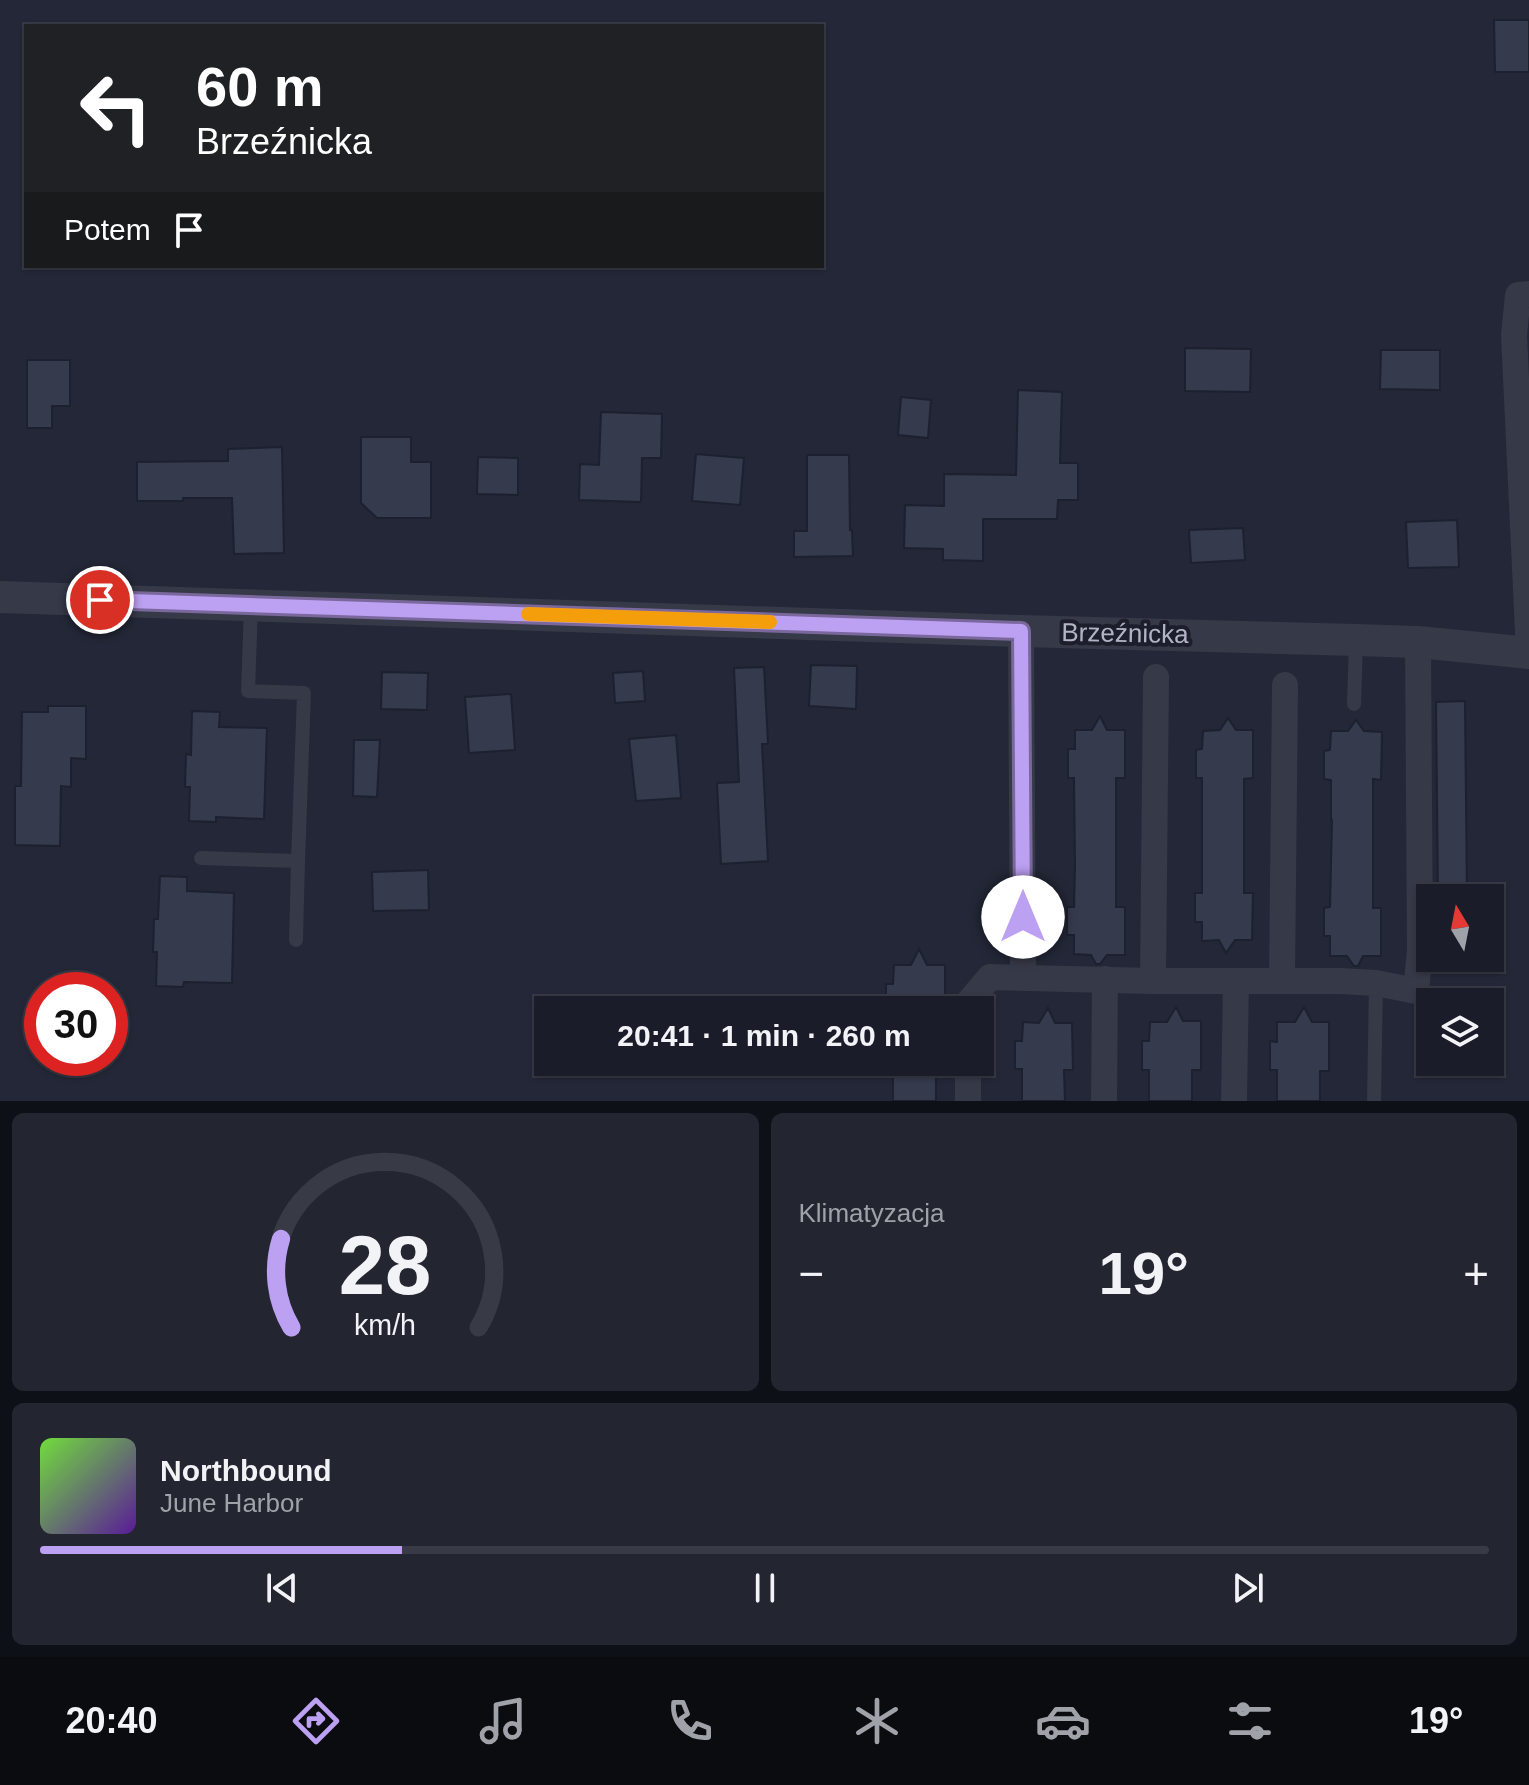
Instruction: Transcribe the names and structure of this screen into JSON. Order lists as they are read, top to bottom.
{
  "streets": {
    "street": ["Brzeźnicka"]
  },
  "north": "top",
  "page": {
    "turn": ["60 m", "Brzeźnicka"],
    "then": "Potem",
    "limit": "30",
    "trip": "20:41 · 1 min · 260 m",
    "tile": "Klimatyzacja",
    "heat": ["−", "19°", "+"],
    "song": ["Northbound", "June Harbor"],
    "tabs": ["20:40", "19°"],
    "gauge": ["28", "km/h"]
  }
}
